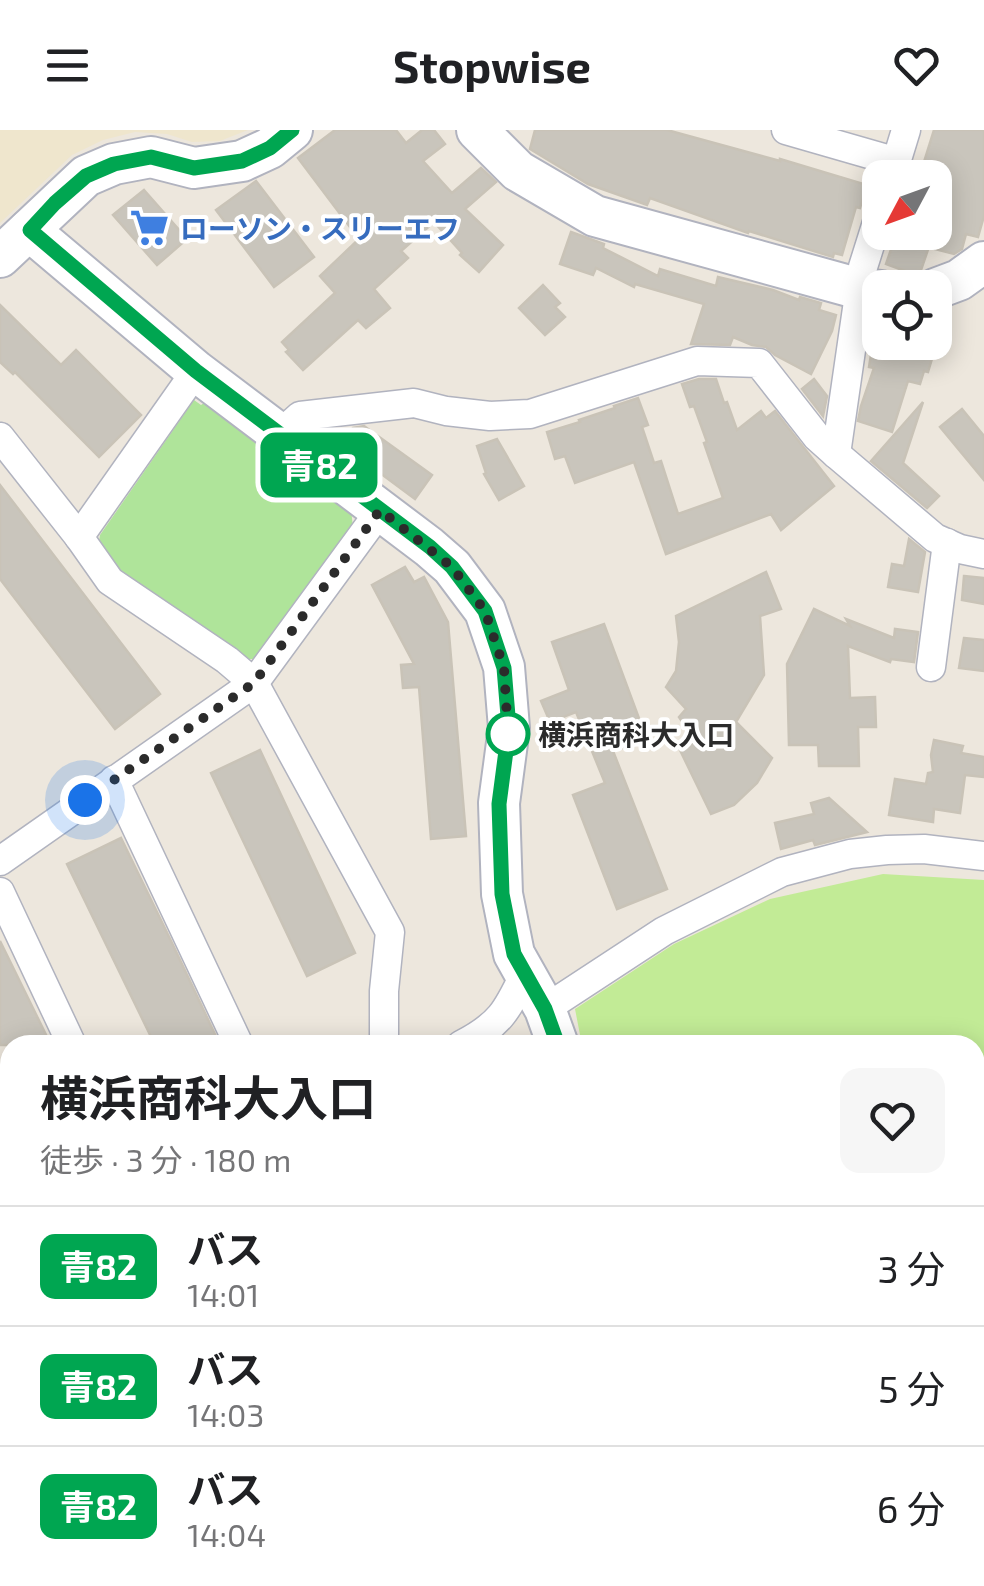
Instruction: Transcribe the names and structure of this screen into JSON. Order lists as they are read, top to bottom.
{
  "places": {
    "supermarket": ["ローソン・スリーエフ"],
    "other": ["横浜商科大入口"]
  },
  "lines": ["bus line 青82"],
  "north": "bottom left",
  "page": {
    "header": "Stopwise",
    "on_map": "青82",
    "heading": ["横浜商科大入口", "徒歩 · 3 分 · 180 m"],
    "list": [
      {
        "mark": "青82",
        "name": "バス",
        "note": "14:01",
        "value": "3 分"
      },
      {
        "mark": "青82",
        "name": "バス",
        "note": "14:03",
        "value": "5 分"
      },
      {
        "mark": "青82",
        "name": "バス",
        "note": "14:04",
        "value": "6 分"
      }
    ]
  }
}
